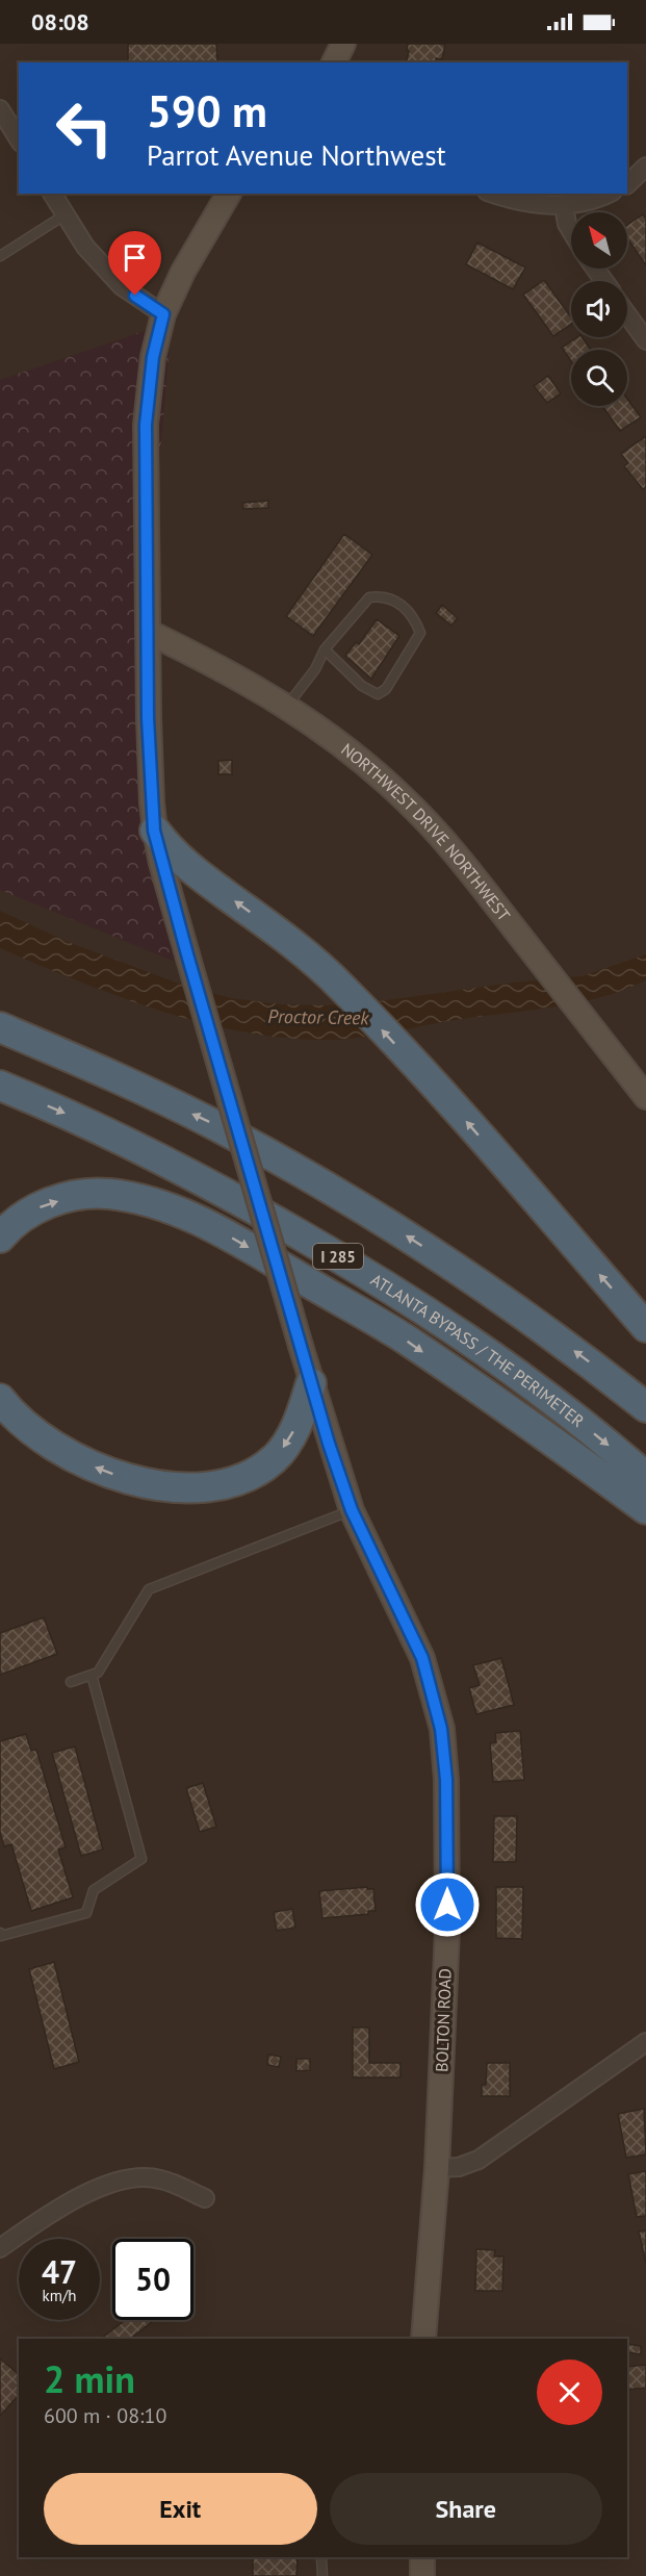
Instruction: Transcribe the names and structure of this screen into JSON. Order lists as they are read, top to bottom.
{
  "streets": {
    "highway": ["I 285", "ATLANTA BYPASS / THE PERIMETER"],
    "main road": ["NORTHWEST DRIVE NORTHWEST", "BOLTON ROAD"]
  },
  "crossings": [
    ["NORTHWEST DRIVE NORTHWEST", "BOLTON ROAD"]
  ],
  "water": ["Proctor Creek"],
  "north": "top left",
  "page": {
    "status": "08:08",
    "turn": ["590 m", "Parrot Avenue Northwest"],
    "speed": "47 km/h",
    "limit": "50",
    "heading": ["2 min", "600 m · 08:10"],
    "buttons": ["Exit", "Share"]
  }
}
